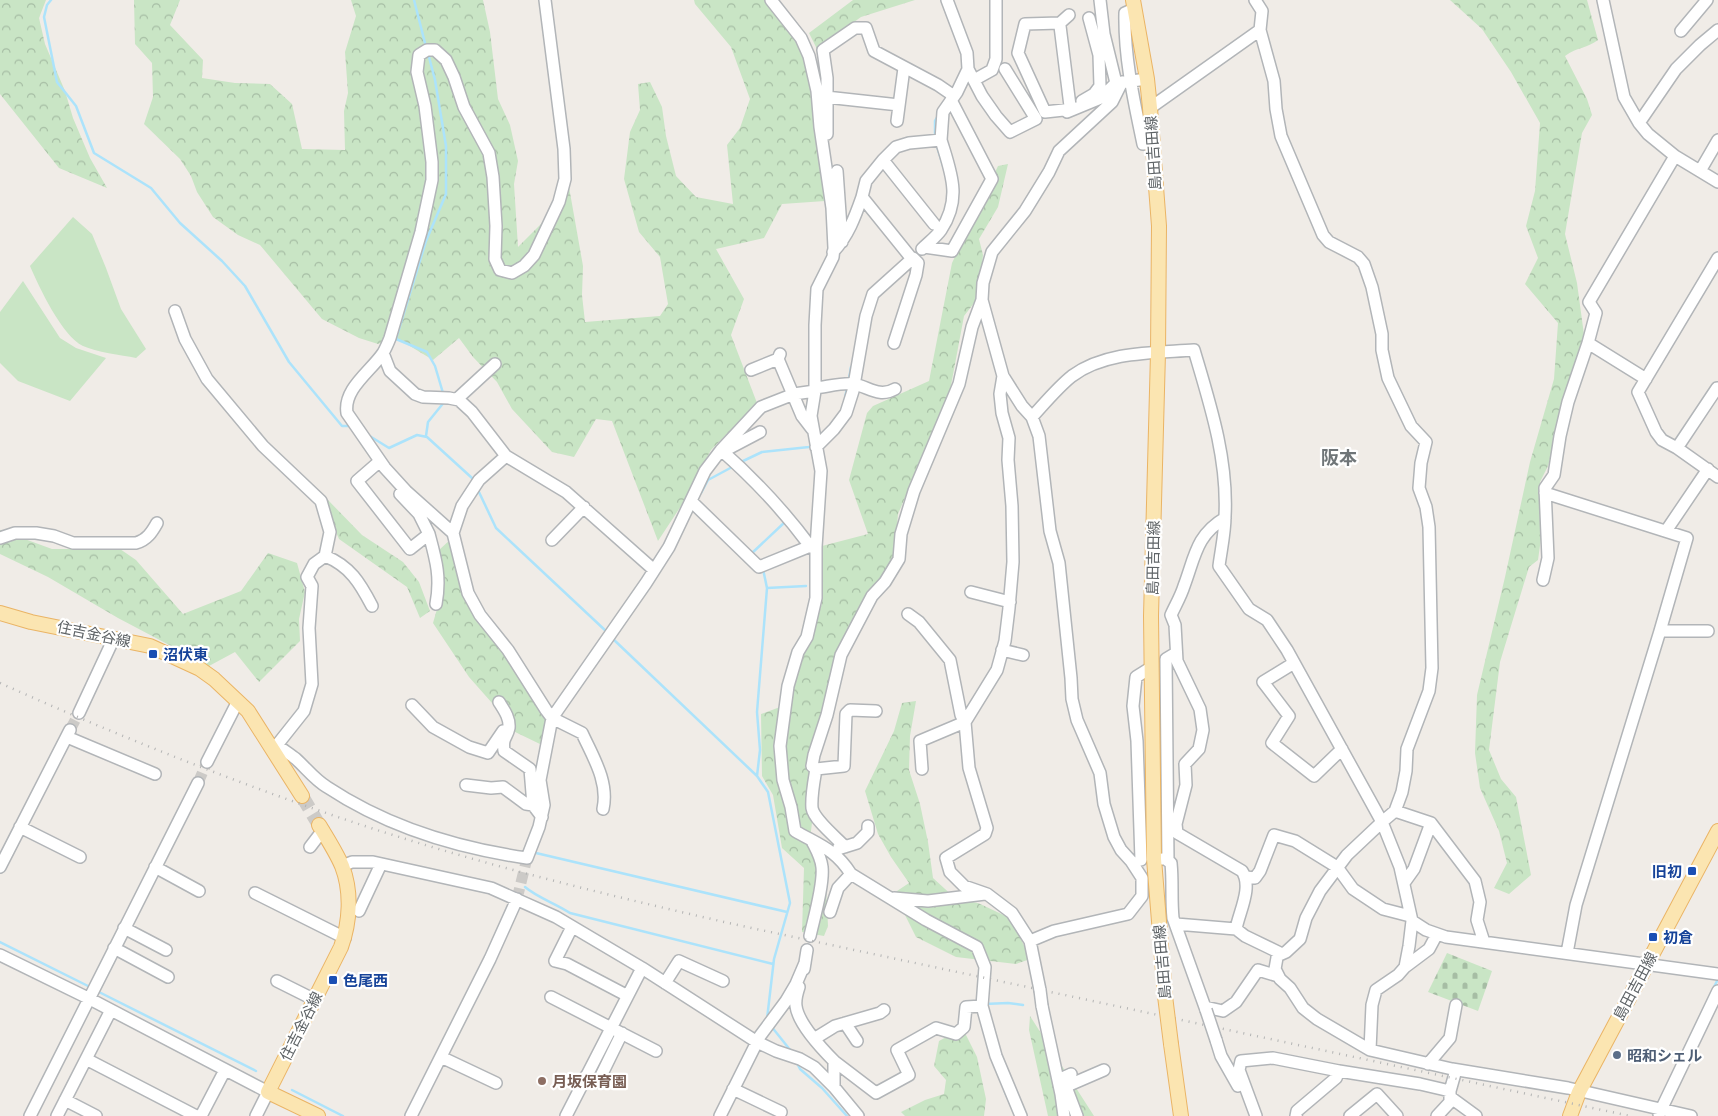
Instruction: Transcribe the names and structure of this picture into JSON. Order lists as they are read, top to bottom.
{
  "streets": {
    "main road": ["島田吉田線", "住吉金谷線"]
  },
  "districts": ["阪本"],
  "places": {
    "transit": [
      "沼伏東",
      "旧初",
      "初倉",
      "色尾西"
    ],
    "other": ["昭和シェル", "月坂保育園"]
  }
}
